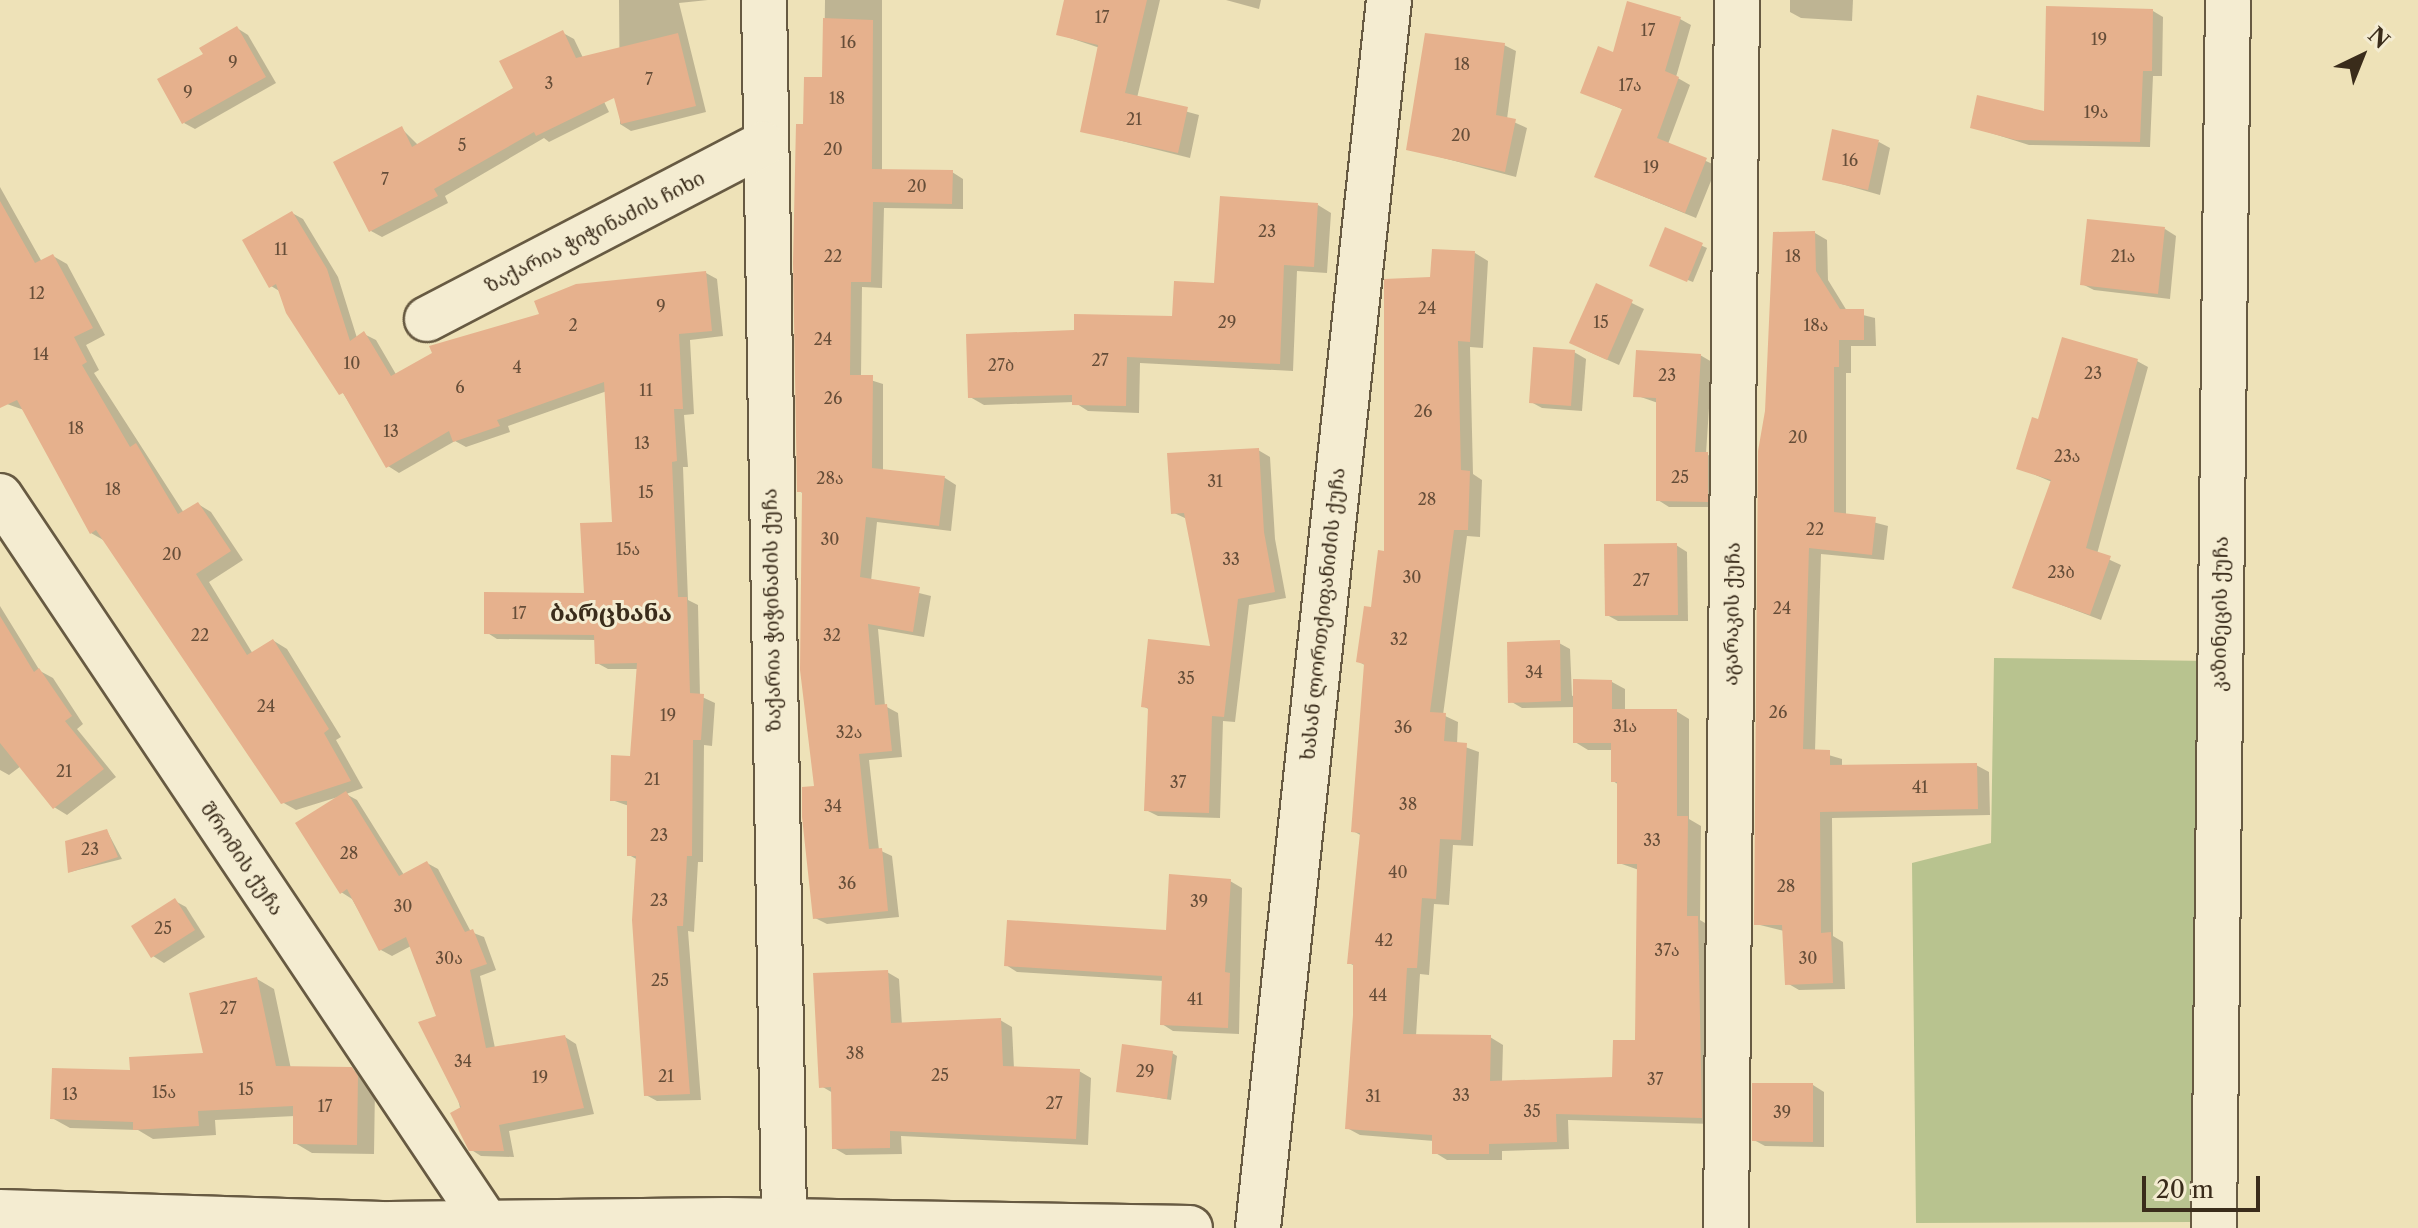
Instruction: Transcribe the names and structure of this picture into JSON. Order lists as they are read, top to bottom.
{
  "streets": {
    "street": [
      "ზაქარია ჭიჭინაძის ჩიხი",
      "ზაქარია ჭიჭინაძის ქუჩა",
      "ხასან ლორთქიფანიძის ქუჩა",
      "აგარაკის ქუჩა",
      "კაზინეცის ქუჩა",
      "შრომის ქუჩა"
    ]
  },
  "crossings": [
    ["ზაქარია ჭიჭინაძის ჩიხი", "ზაქარია ჭიჭინაძის ქუჩა"]
  ],
  "districts": ["ბარცხანა"],
  "house_numbers": [
    "17",
    "17",
    "19",
    "16",
    "9",
    "18",
    "7",
    "3",
    "17ა",
    "9",
    "18",
    "19ა",
    "21",
    "20",
    "5",
    "20",
    "16",
    "19",
    "7",
    "20",
    "23",
    "11",
    "22",
    "18",
    "21ა",
    "12",
    "9",
    "24",
    "29",
    "15",
    "2",
    "18ა",
    "24",
    "14",
    "27",
    "10",
    "27ბ",
    "4",
    "23",
    "23",
    "6",
    "11",
    "26",
    "26",
    "18",
    "13",
    "20",
    "13",
    "23ა",
    "25",
    "28ა",
    "31",
    "18",
    "15",
    "28",
    "22",
    "30",
    "15ა",
    "20",
    "33",
    "23ბ",
    "30",
    "27",
    "24",
    "17",
    "22",
    "32",
    "32",
    "34",
    "35",
    "24",
    "26",
    "19",
    "31ა",
    "36",
    "32ა",
    "21",
    "21",
    "37",
    "41",
    "38",
    "34",
    "23",
    "33",
    "23",
    "28",
    "40",
    "36",
    "28",
    "23",
    "39",
    "30",
    "25",
    "42",
    "37ა",
    "30ა",
    "30",
    "25",
    "44",
    "41",
    "27",
    "38",
    "34",
    "29",
    "25",
    "21",
    "19",
    "37",
    "15",
    "15ა",
    "13",
    "33",
    "31",
    "27",
    "17",
    "35",
    "39"
  ],
  "scale_bar": "20 m",
  "north": "top right"
}
